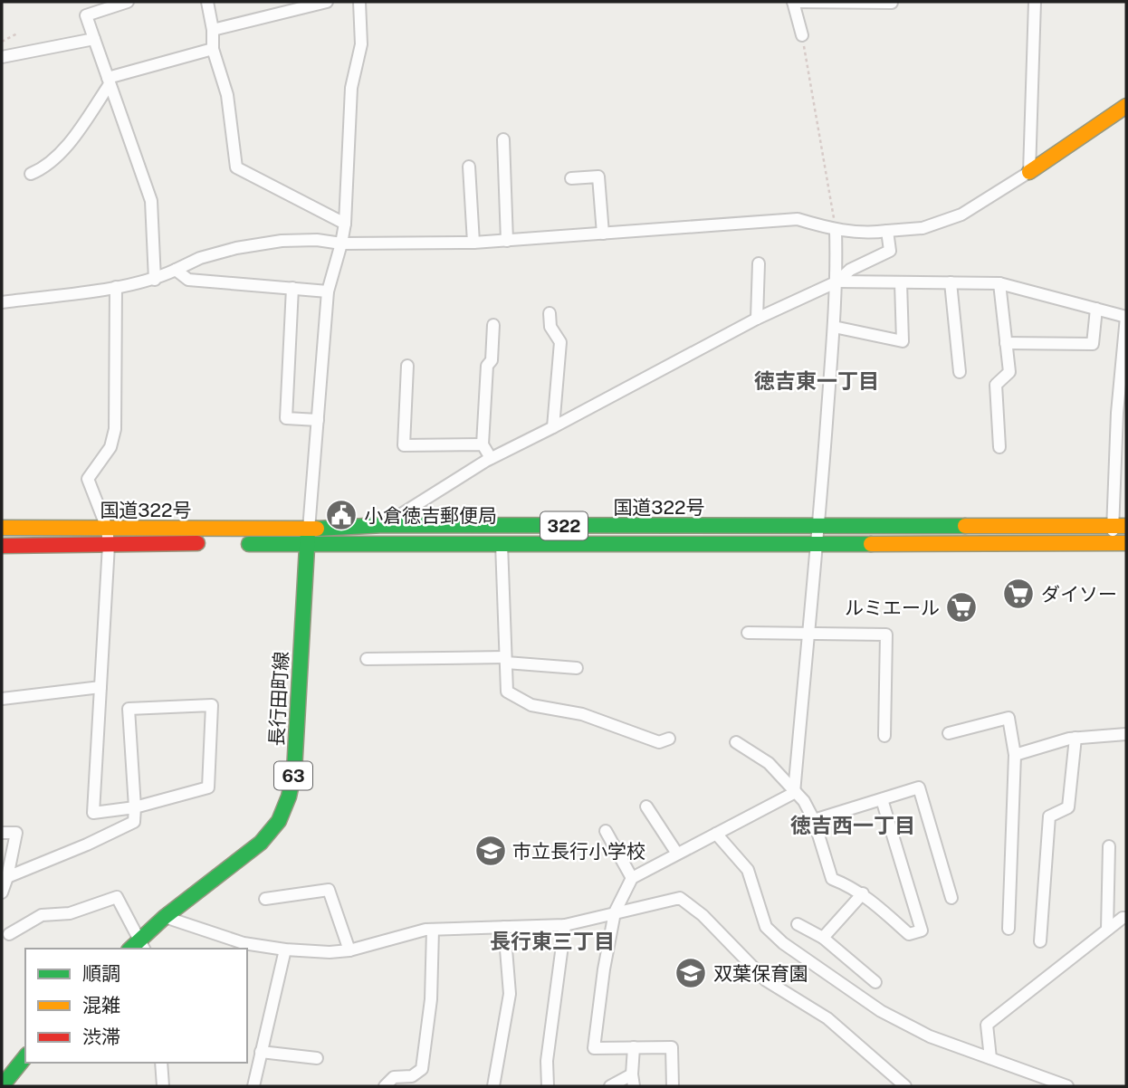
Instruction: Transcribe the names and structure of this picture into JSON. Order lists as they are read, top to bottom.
{
  "streets": {
    "main road": [
      "国道322号",
      "322",
      "長行田町線",
      "63"
    ]
  },
  "crossings": [
    ["国道322号", "長行田町線"]
  ],
  "districts": ["徳吉東一丁目", "徳吉西一丁目", "長行東三丁目"],
  "places": {
    "public building": ["小倉徳吉郵便局"],
    "supermarket": ["ダイソー", "ルミエール"],
    "school or university": ["市立長行小学校", "双葉保育園"]
  },
  "legend": ["順調", "混雑", "渋滞"]
}
